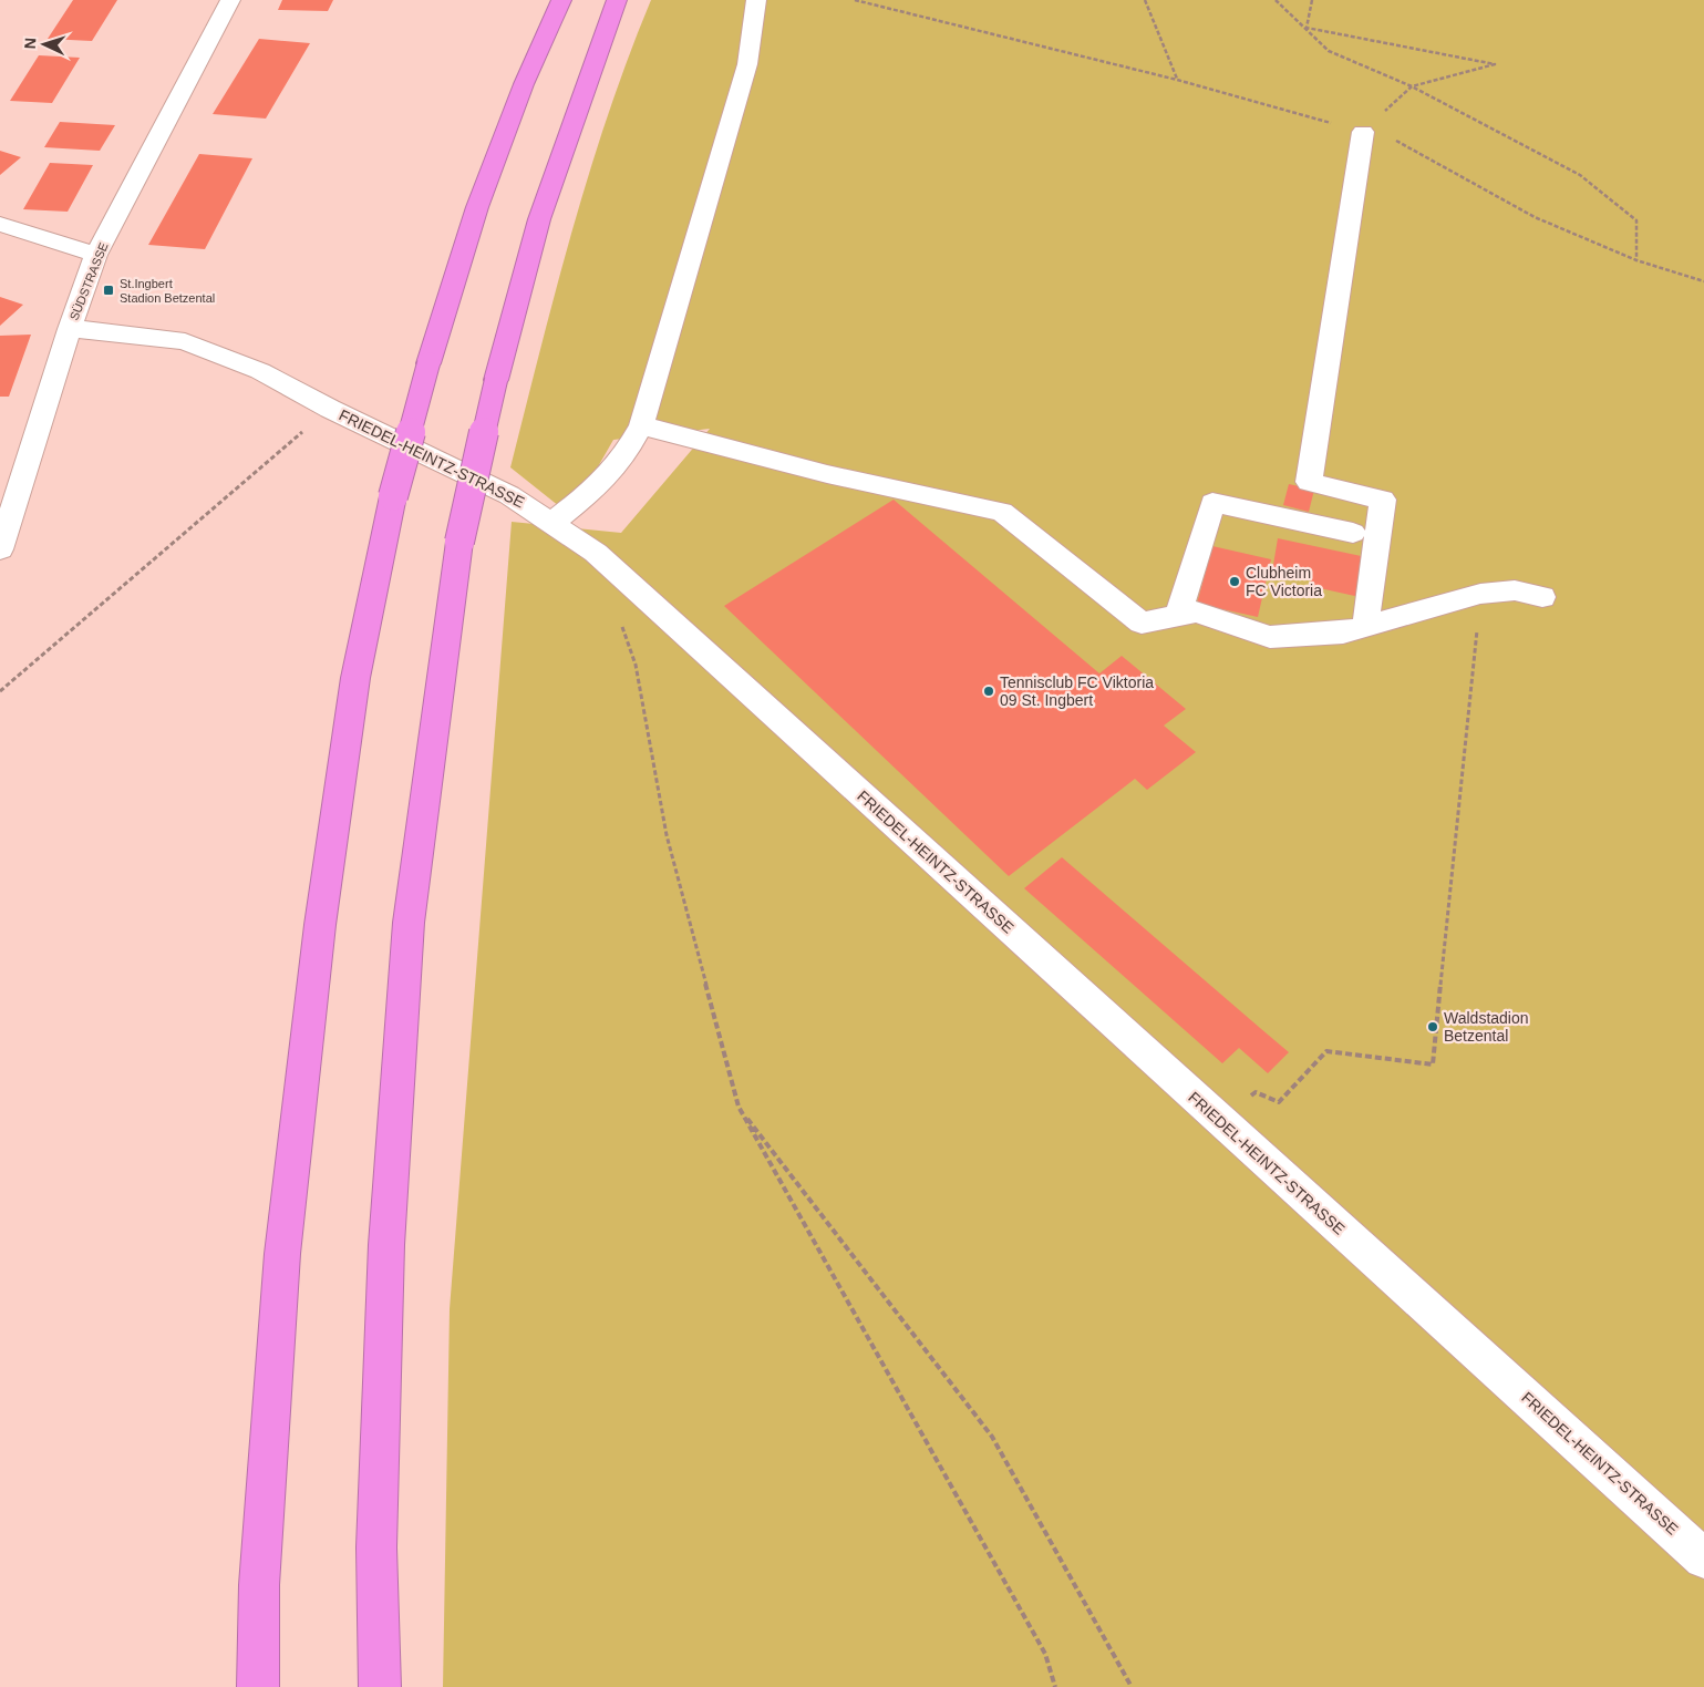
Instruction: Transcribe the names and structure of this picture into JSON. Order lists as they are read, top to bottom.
{
  "streets": {
    "street": ["SÜDSTRASSE", "FRIEDEL-HEINTZ-STRASSE"]
  },
  "crossings": [
    ["SÜDSTRASSE", "FRIEDEL-HEINTZ-STRASSE"]
  ],
  "places": {
    "transit": ["St.Ingbert Stadion Betzental"],
    "other": ["Clubheim FC Victoria", "Tennisclub FC Viktoria 09 St. Ingbert", "Waldstadion Betzental"]
  },
  "north": "left"
}
